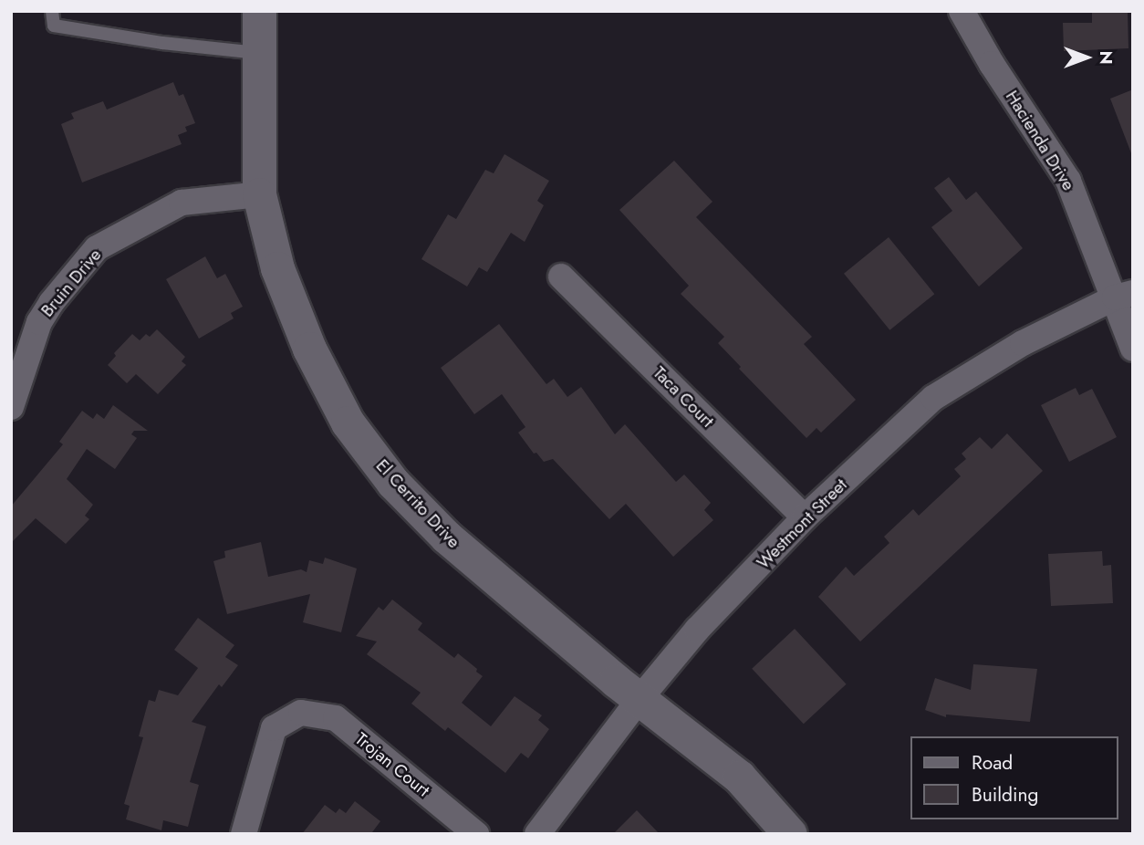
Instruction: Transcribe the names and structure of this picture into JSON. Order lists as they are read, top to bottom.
{
  "streets": {
    "street": [
      "Hacienda Drive",
      "Bruin Drive",
      "Taca Court",
      "El Cerrito Drive",
      "Westmont Street",
      "Trojan Court"
    ]
  },
  "crossings": [
    ["Hacienda Drive", "Westmont Street"],
    ["Bruin Drive", "El Cerrito Drive"],
    ["Taca Court", "Westmont Street"],
    ["El Cerrito Drive", "Westmont Street"]
  ],
  "legend": ["Road", "Building"],
  "north": "right"
}
